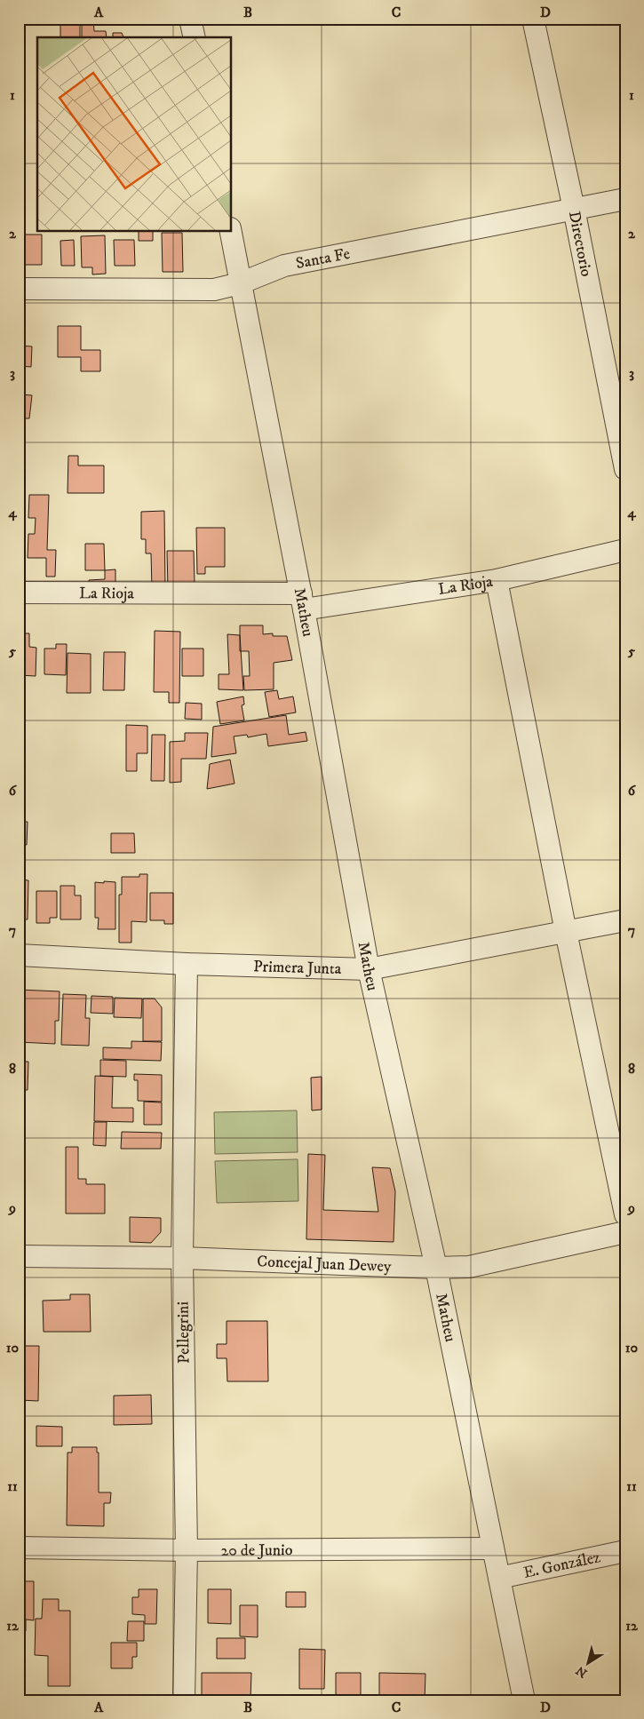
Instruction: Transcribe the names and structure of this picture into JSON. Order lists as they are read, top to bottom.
{
  "streets": {
    "street": [
      "Directorio",
      "Santa Fe",
      "La Rioja",
      "Matheu",
      "Primera Junta",
      "Concejal Juan Dewey",
      "Pellegrini",
      "20 de Junio",
      "E. González"
    ]
  },
  "crossings": [
    ["Directorio", "Santa Fe"],
    ["Santa Fe", "Matheu"],
    ["La Rioja", "Matheu"],
    ["Matheu", "Primera Junta"],
    ["Matheu", "Concejal Juan Dewey"],
    ["Matheu", "20 de Junio"],
    ["Matheu", "E. González"],
    ["Primera Junta", "Pellegrini"],
    ["Concejal Juan Dewey", "Pellegrini"],
    ["Pellegrini", "20 de Junio"]
  ],
  "north": "bottom left",
  "grid": {
    "columns": [
      "A",
      "B",
      "C",
      "D"
    ],
    "rows": [
      "1",
      "2",
      "3",
      "4",
      "5",
      "6",
      "7",
      "8",
      "9",
      "10",
      "11",
      "12"
    ]
  }
}
